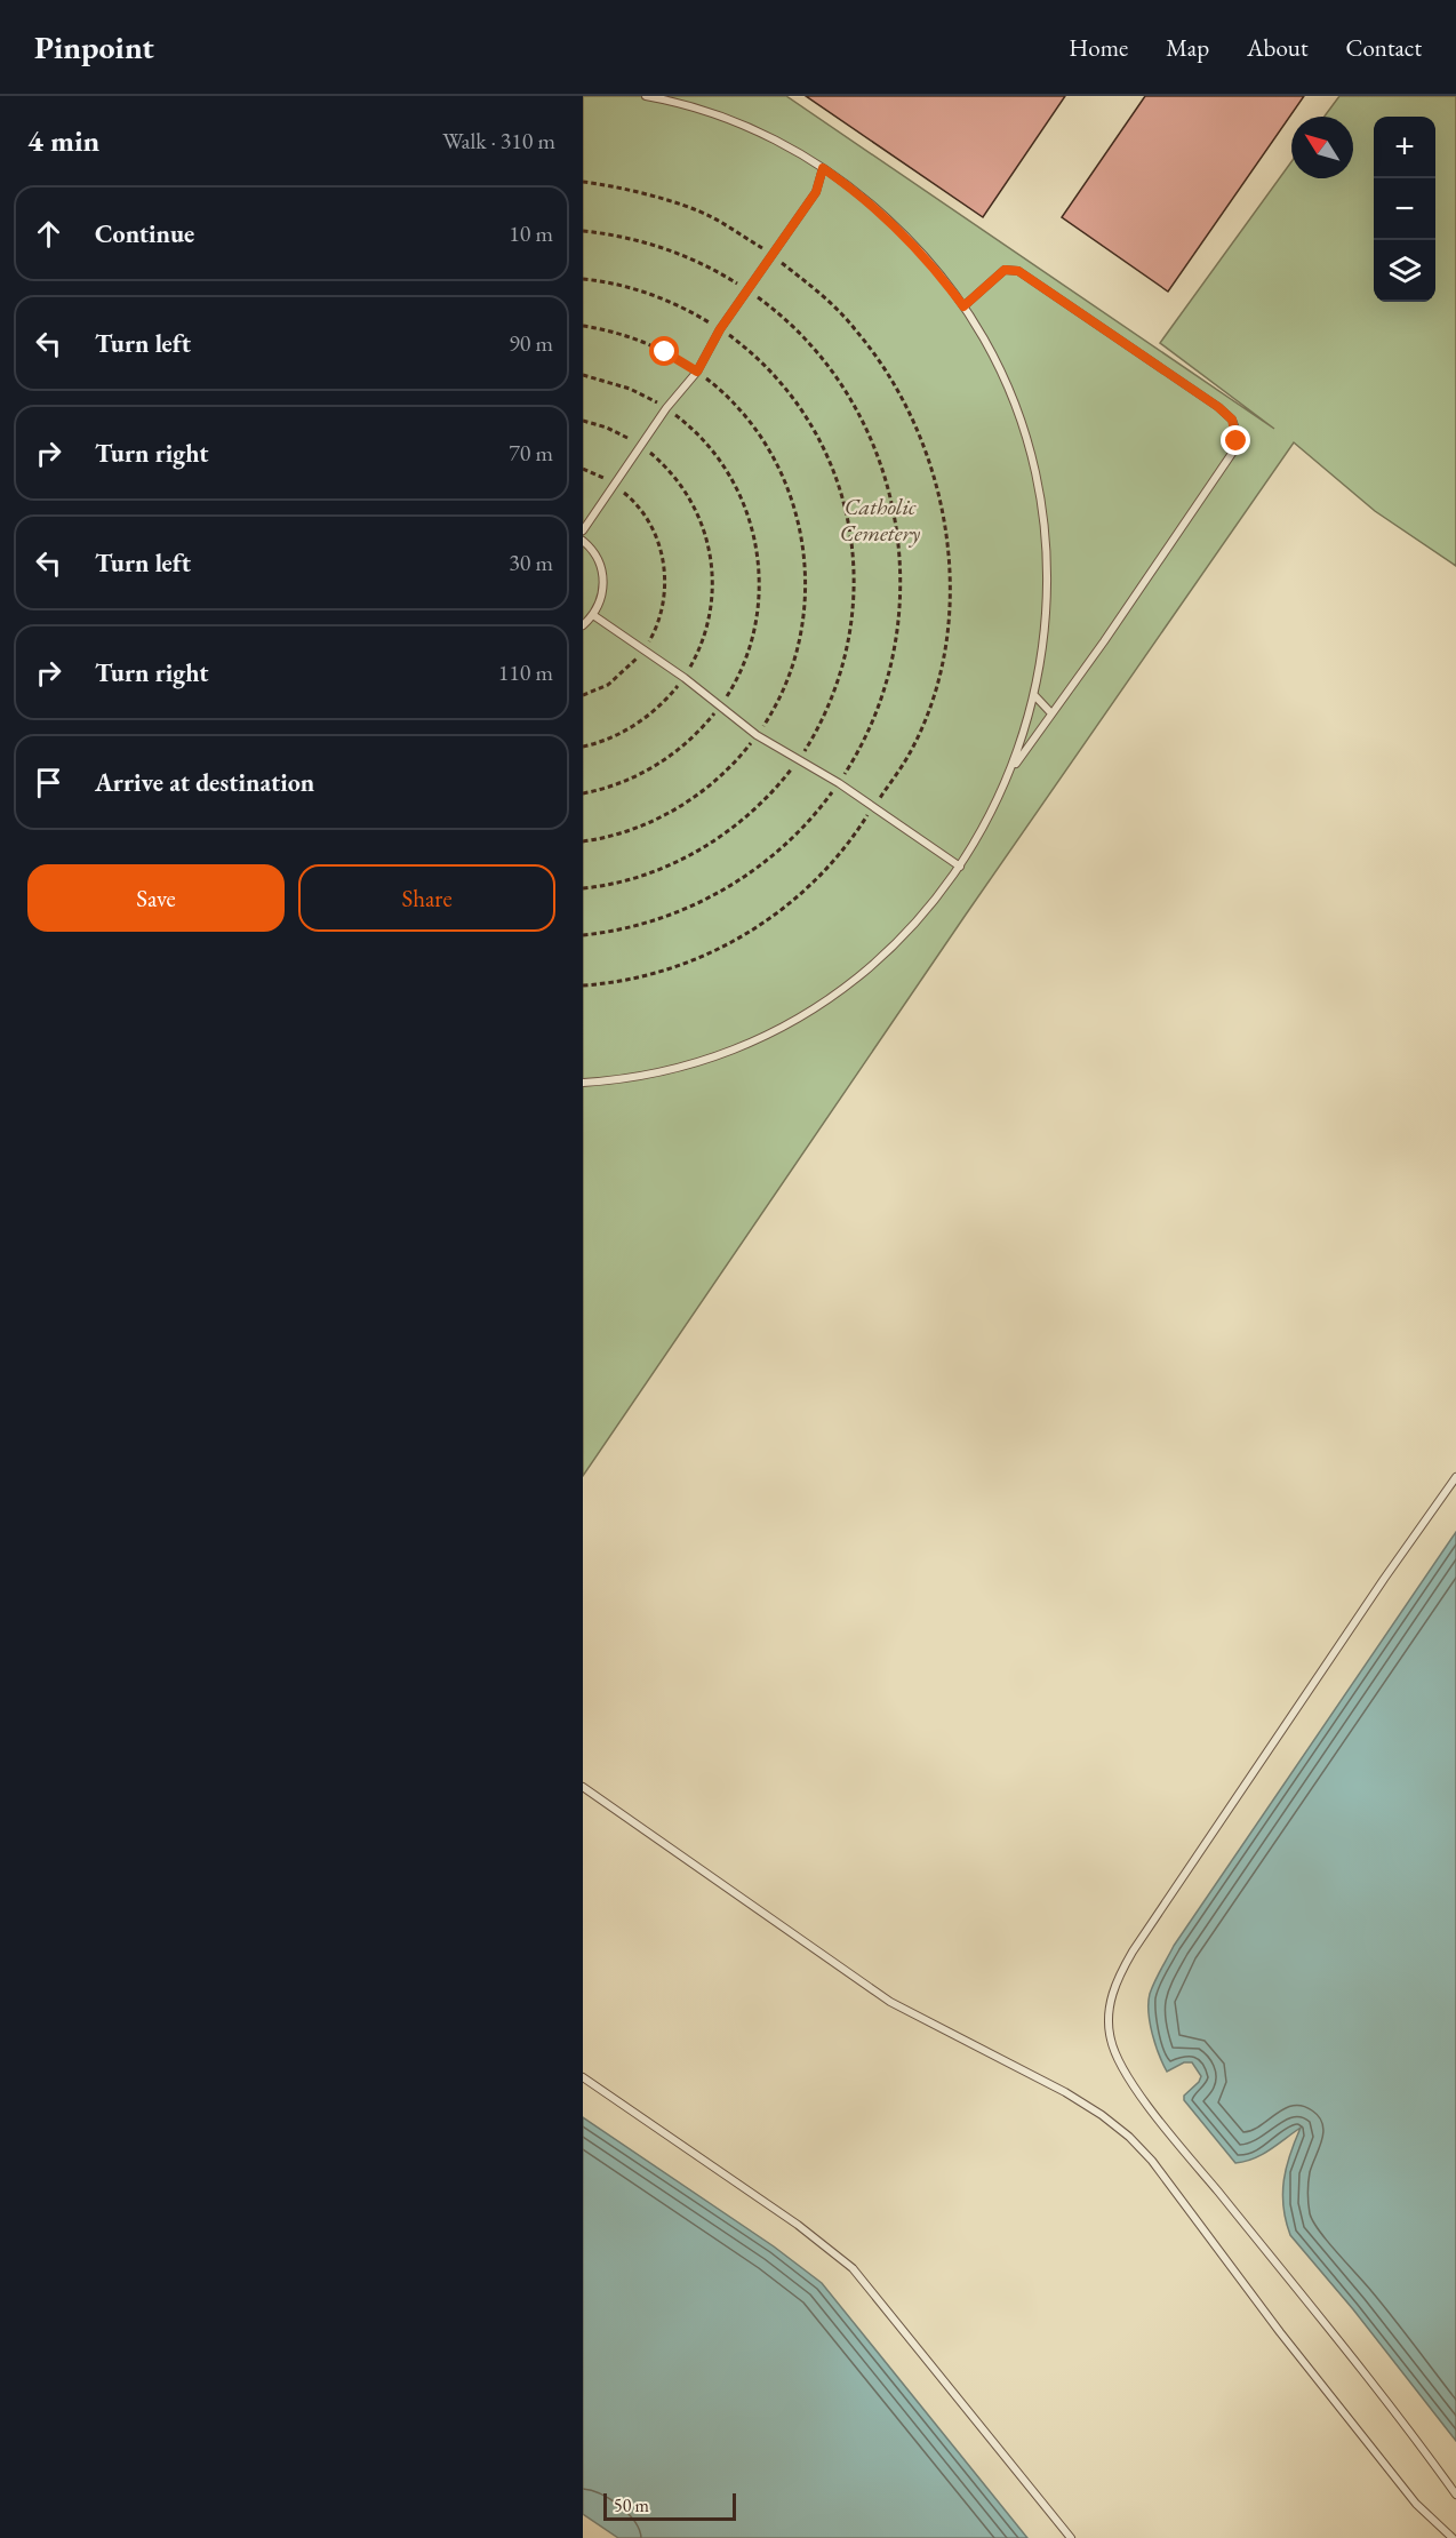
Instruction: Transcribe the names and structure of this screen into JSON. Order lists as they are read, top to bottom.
{
  "parks": ["Catholic Cemetery"],
  "scale_bar": "50 m",
  "north": "top left",
  "page": {
    "header": "Pinpoint",
    "nav": [
      "Home",
      "Map",
      "About",
      "Contact"
    ],
    "heading": ["4 min", "Walk · 310 m"],
    "map_buttons": ["+", "−"],
    "list": [
      ["Continue", "10 m"],
      ["Turn left", "90 m"],
      ["Turn right", "70 m"],
      ["Turn left", "30 m"],
      ["Turn right", "110 m"],
      "Arrive at destination"
    ],
    "buttons": ["Save", "Share"],
    "scale": "50 m"
  }
}
